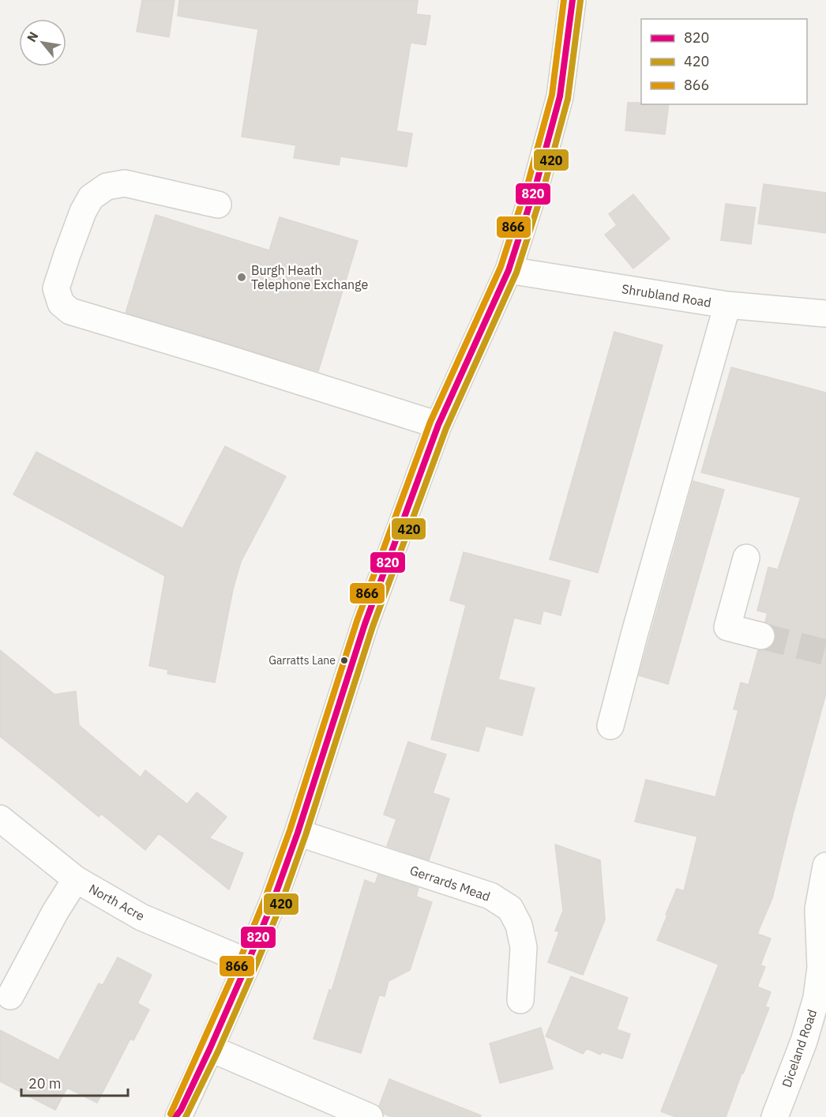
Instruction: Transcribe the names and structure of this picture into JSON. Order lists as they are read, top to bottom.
{
  "streets": {
    "street": [
      "Shrubland Road",
      "Gerrards Mead",
      "North Acre",
      "Diceland Road"
    ]
  },
  "places": ["Burgh Heath Telephone Exchange", "Garratts Lane"],
  "lines": ["transit line 820", "transit line 866", "transit line 420"],
  "legend": ["820", "420", "866"],
  "scale_bar": "20 m",
  "north": "top left"
}
